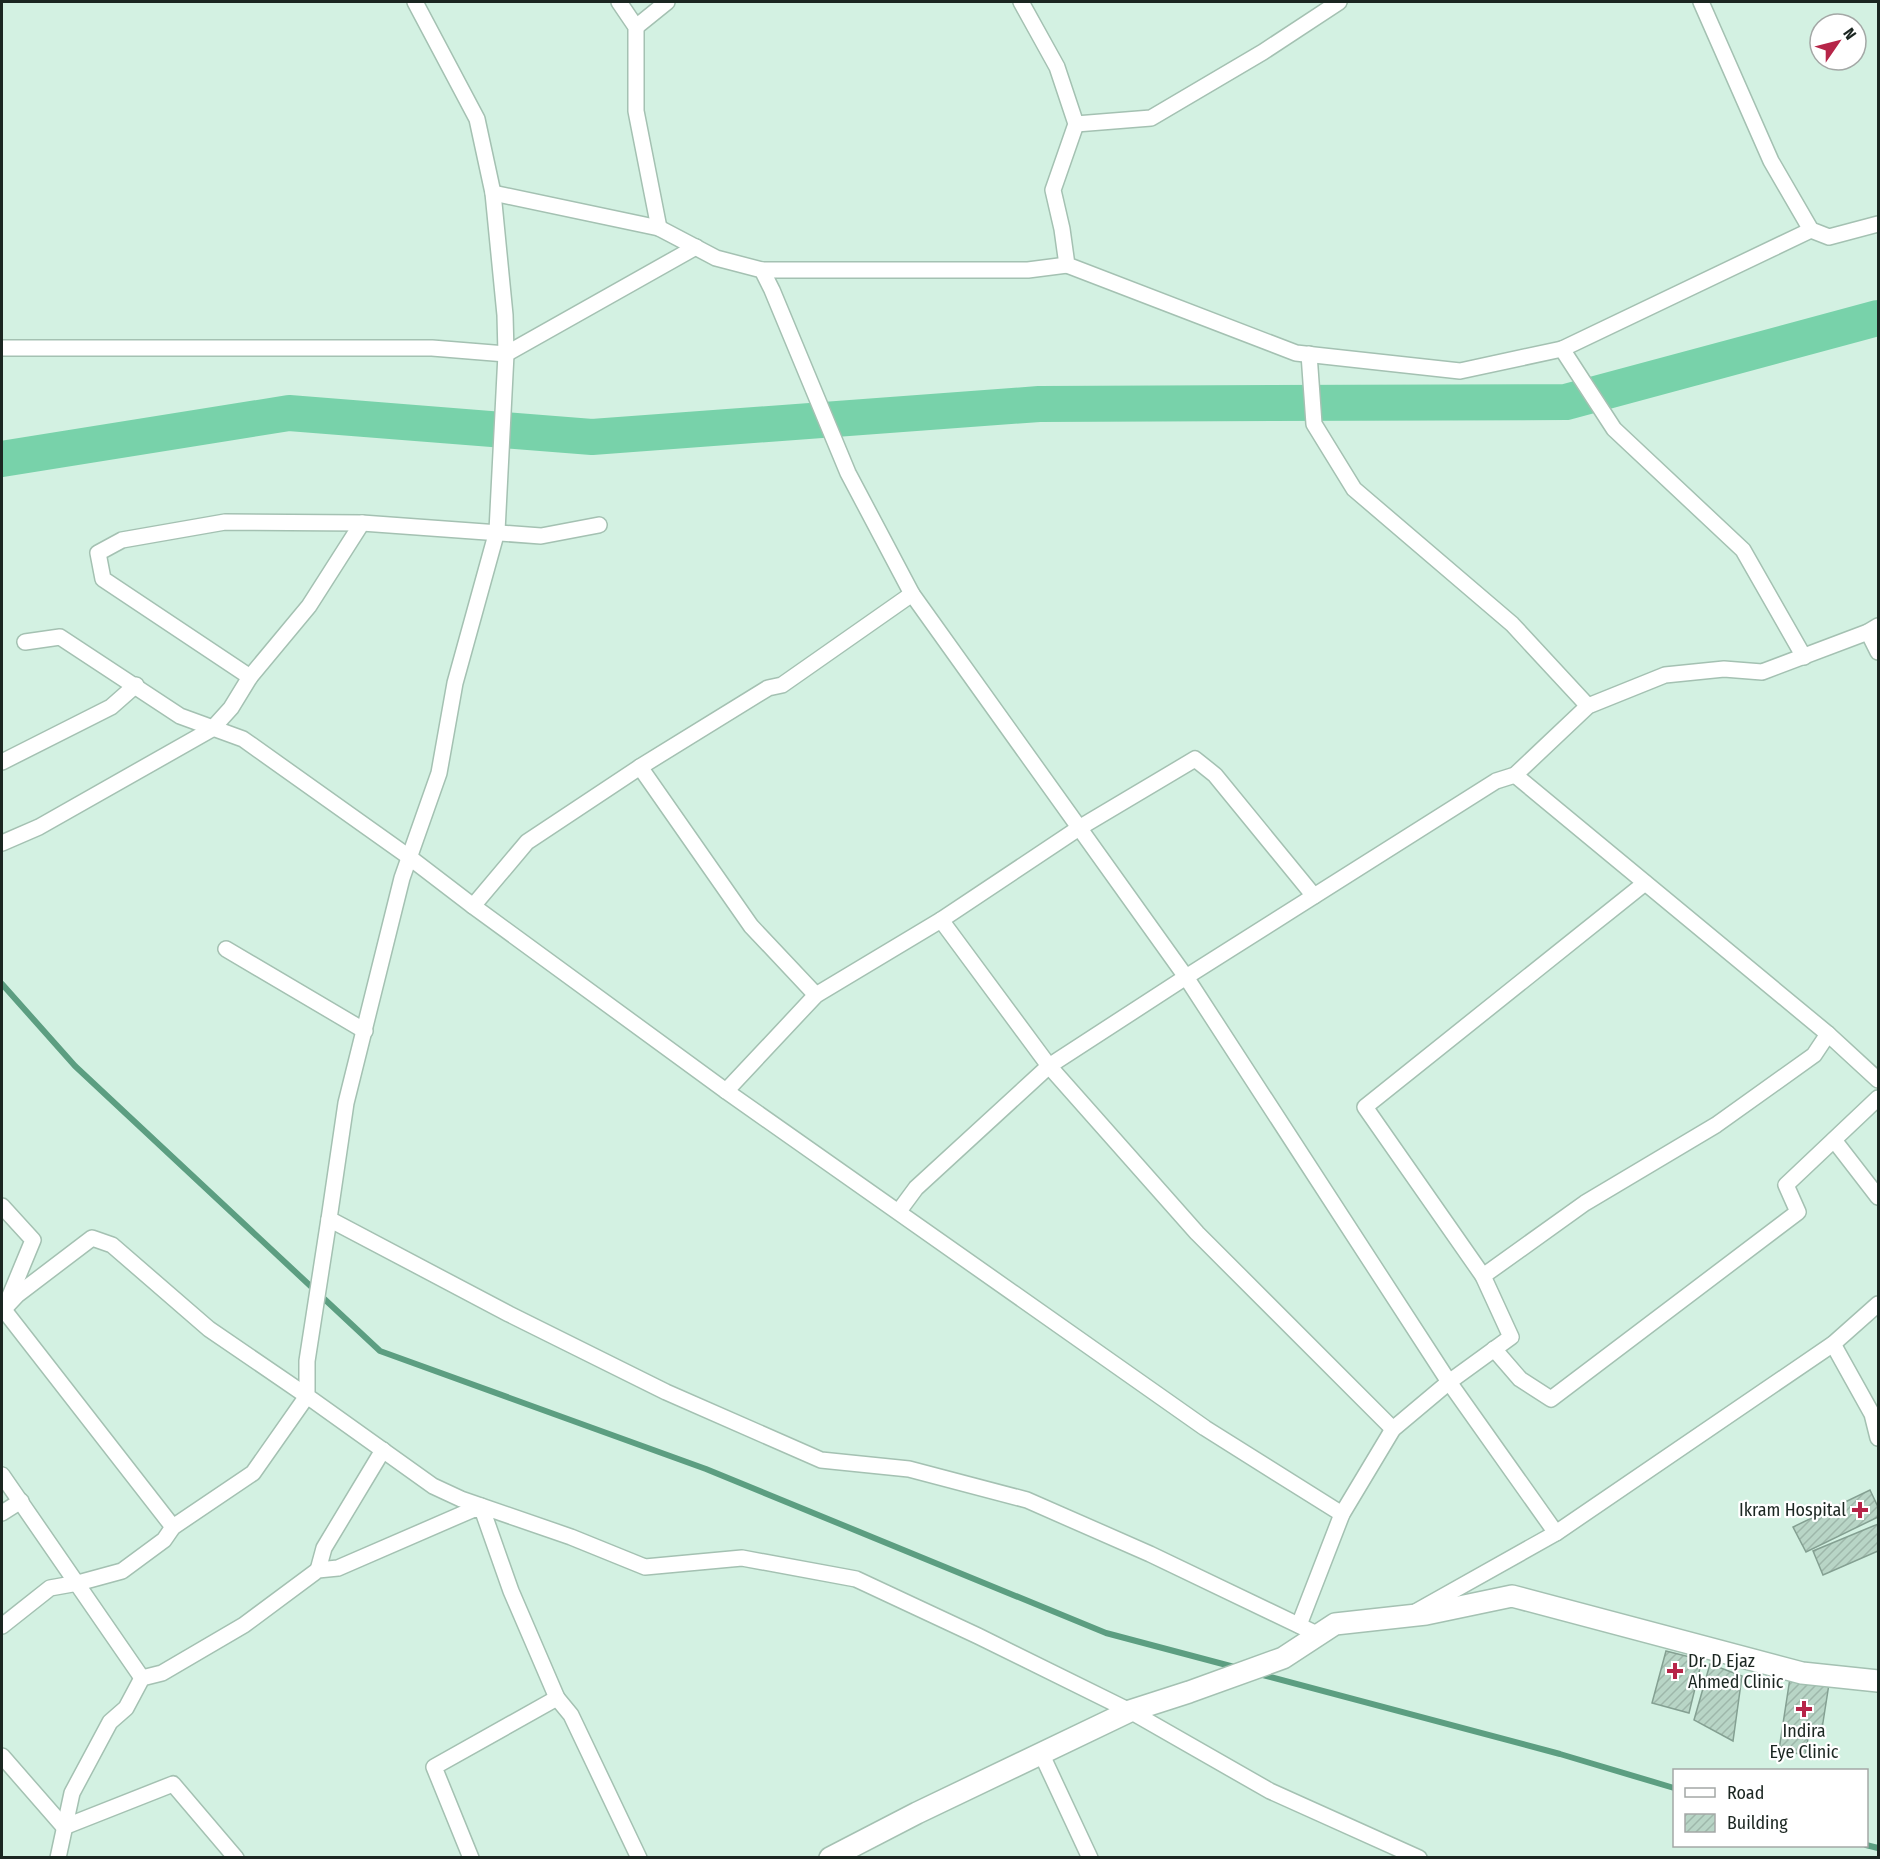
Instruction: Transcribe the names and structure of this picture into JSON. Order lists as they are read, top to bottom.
{
  "places": {
    "health": ["Ikram Hospital", "Dr. D Ejaz Ahmed Clinic", "Indira Eye Clinic"]
  },
  "legend": ["Road", "Building"],
  "north": "top right"
}
